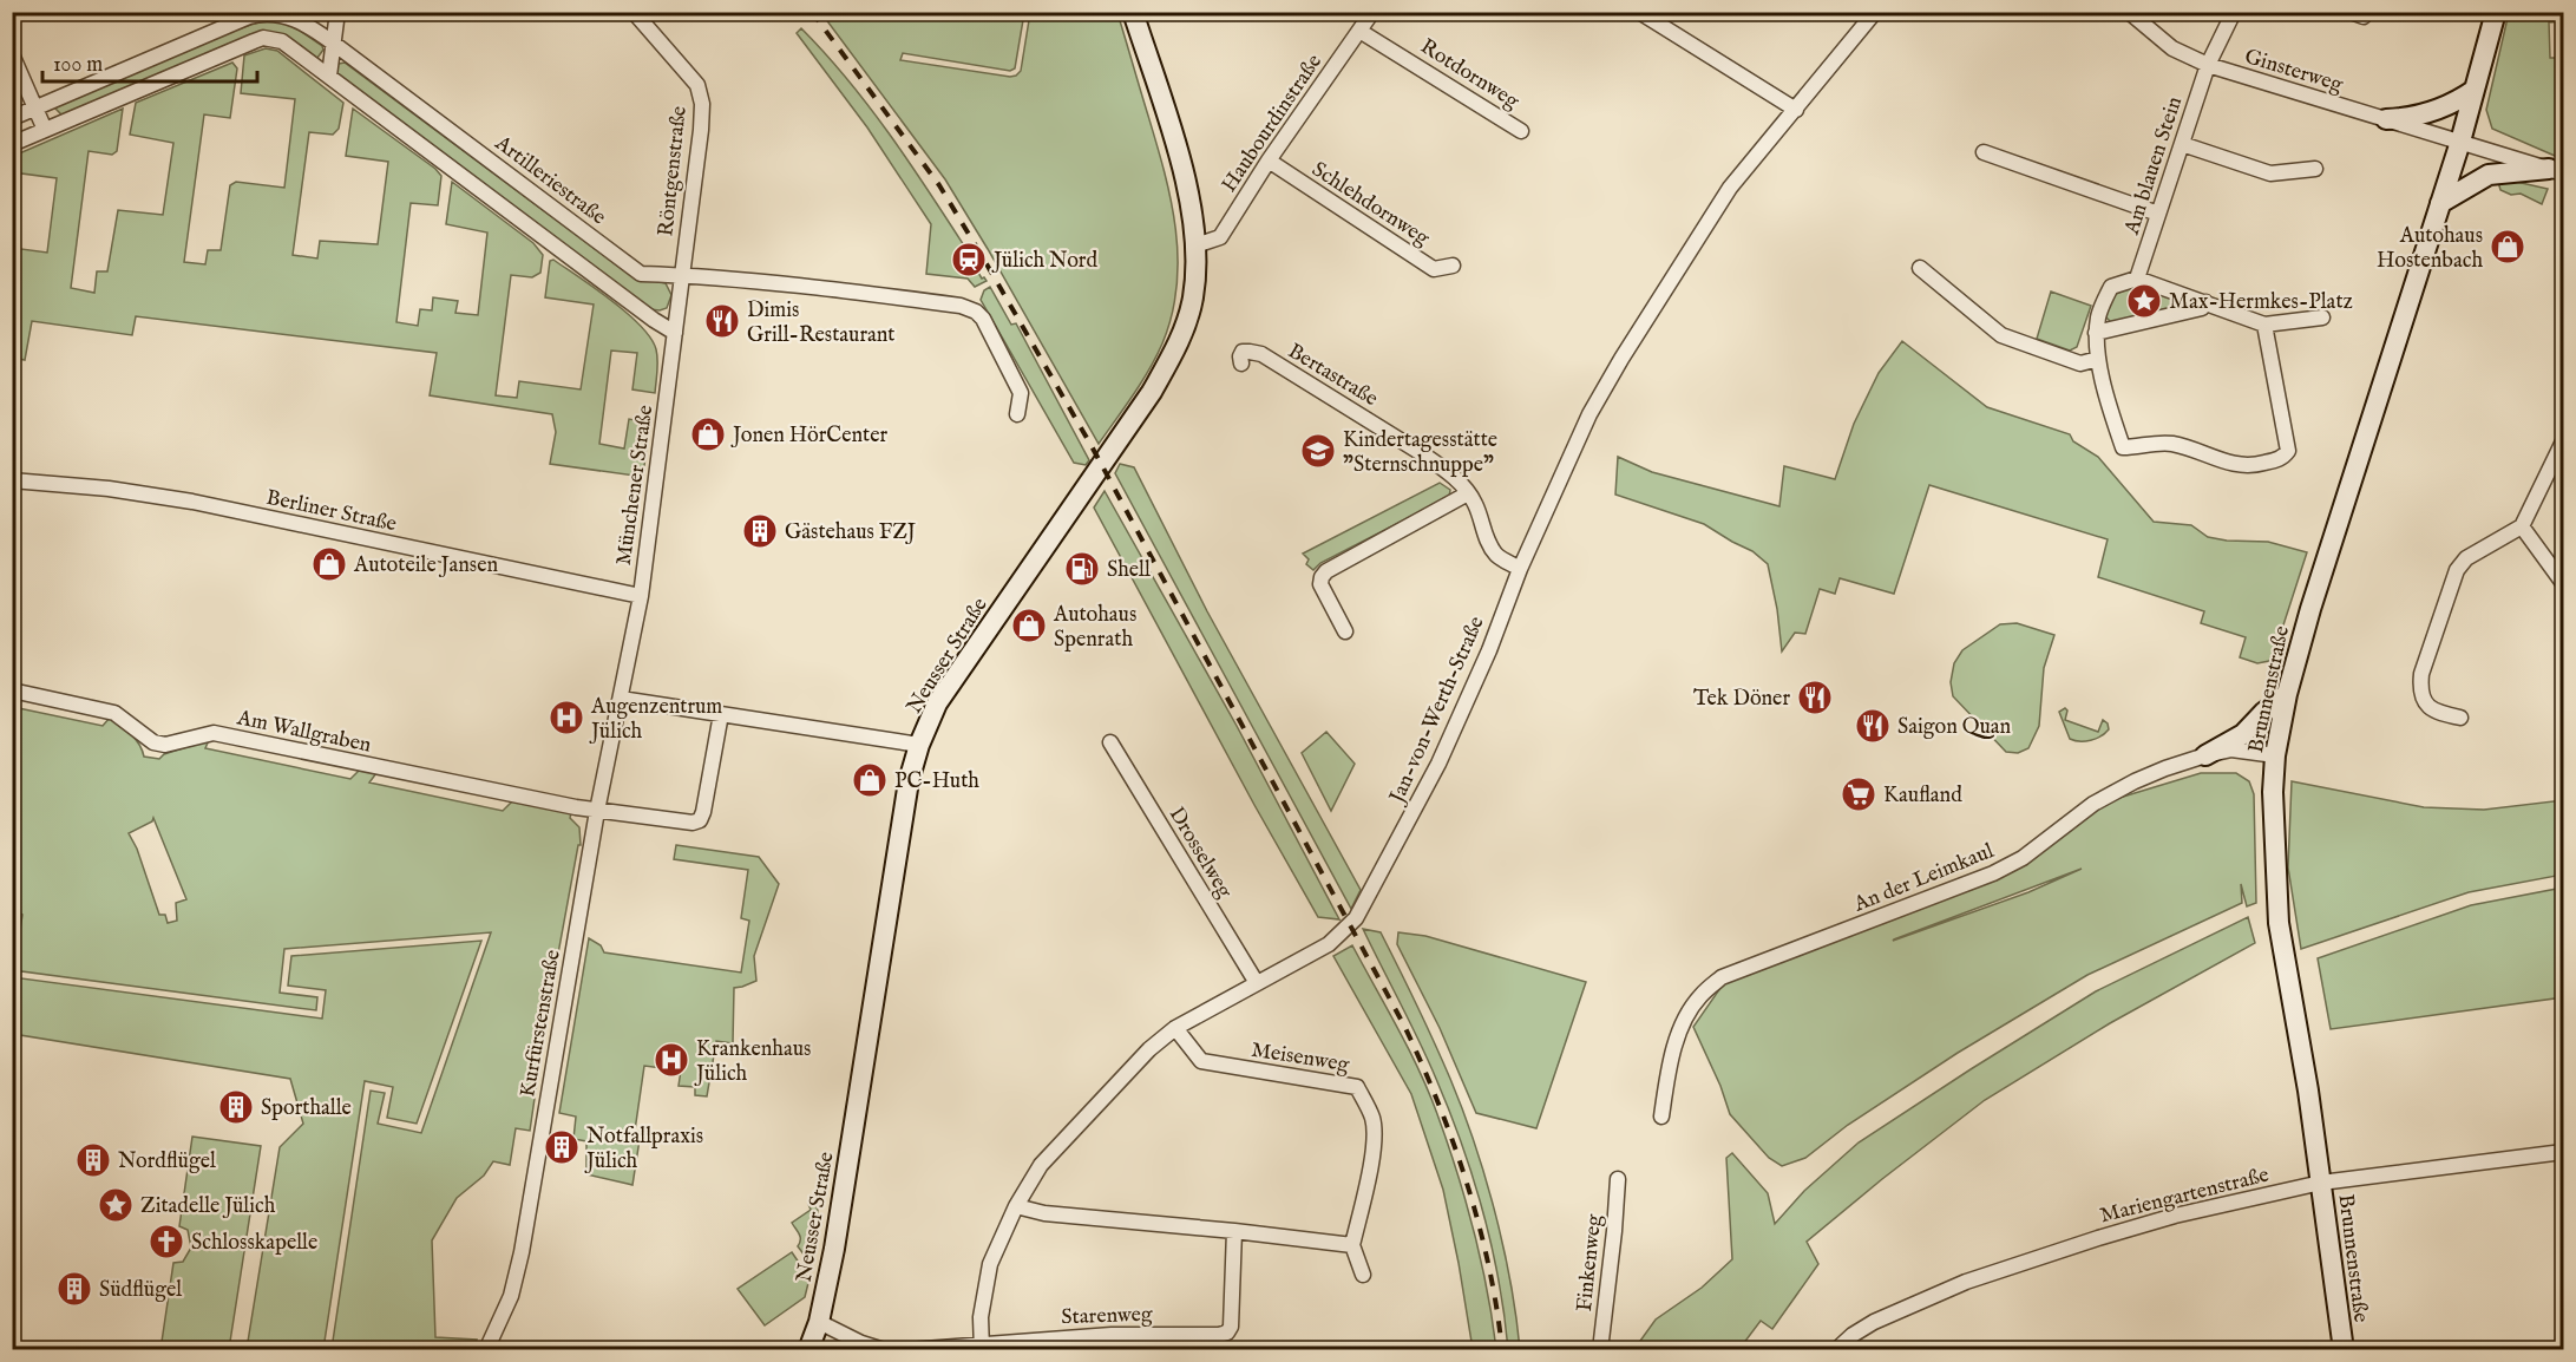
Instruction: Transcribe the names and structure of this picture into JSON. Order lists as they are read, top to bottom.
{
  "streets": {
    "main road": ["Neusser Straße", "Brunnenstraße"],
    "street": [
      "Ginsterweg",
      "Rotdornweg",
      "Haubourdinstraße",
      "Am blauen Stein",
      "Röntgenstraße",
      "Artilleriestraße",
      "Schlehdornweg",
      "Bertastraße",
      "Münchener Straße",
      "Berliner Straße",
      "Jan-von-Werth-Straße",
      "Am Wallgraben",
      "Drosselweg",
      "An der Leimkaul",
      "Kurfürstenstraße",
      "Meisenweg",
      "Mariengartenstraße",
      "Finkenweg",
      "Starenweg"
    ]
  },
  "crossings": [
    ["Ginsterweg", "Am blauen Stein"],
    ["Ginsterweg", "Brunnenstraße"],
    ["Rotdornweg", "Haubourdinstraße"],
    ["Haubourdinstraße", "Schlehdornweg"],
    ["Haubourdinstraße", "Neusser Straße"],
    ["Röntgenstraße", "Artilleriestraße"],
    ["Röntgenstraße", "Münchener Straße"],
    ["Artilleriestraße", "Münchener Straße"],
    ["Bertastraße", "Jan-von-Werth-Straße"],
    ["Münchener Straße", "Berliner Straße"],
    ["Münchener Straße", "Kurfürstenstraße"],
    ["Brunnenstraße", "An der Leimkaul"],
    ["Brunnenstraße", "Mariengartenstraße"],
    ["Jan-von-Werth-Straße", "Drosselweg"],
    ["Jan-von-Werth-Straße", "Meisenweg"],
    ["Jan-von-Werth-Straße", "Starenweg"],
    ["Am Wallgraben", "Kurfürstenstraße"]
  ],
  "places": {
    "shop": [
      "Autohaus Hostenbach",
      "Jonen HörCenter",
      "Autoteile Jansen",
      "Autohaus Spenrath",
      "PC-Huth"
    ],
    "station": ["Jülich Nord"],
    "place": ["Max-Hermkes-Platz", "Zitadelle Jülich"],
    "restaurant": ["Dimis Grill-Restaurant", "Tek Döner", "Saigon Quan"],
    "school or university": ["Kindertagesstätte \"Sternschnuppe\""],
    "building": [
      "Gästehaus FZJ",
      "Sporthalle",
      "Notfallpraxis Jülich",
      "Nordflügel",
      "Südflügel"
    ],
    "fuel station": ["Shell"],
    "hospital": ["Augenzentrum Jülich", "Krankenhaus Jülich"],
    "supermarket": ["Kaufland"],
    "church": ["Schlosskapelle"]
  },
  "scale_bar": "100 m"
}
